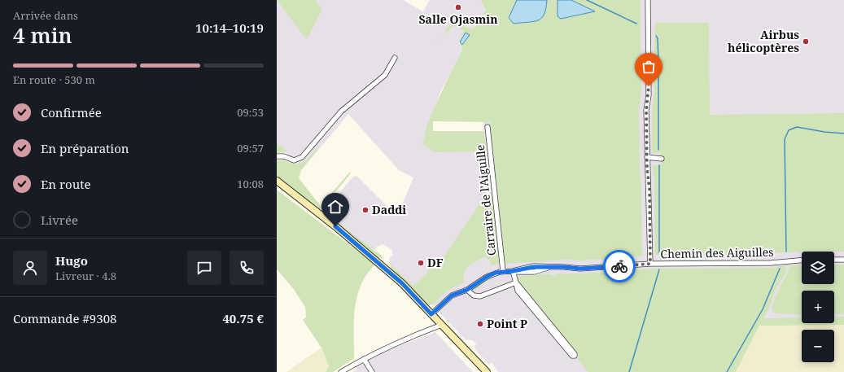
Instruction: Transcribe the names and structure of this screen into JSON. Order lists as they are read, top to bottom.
{
  "streets": {
    "street": ["Carraire de l'Aiguille", "Chemin des Aiguilles"]
  },
  "crossings": [
    ["Carraire de l'Aiguille", "Chemin des Aiguilles"]
  ],
  "places": [
    "Salle Ojasmin",
    "Airbus hélicoptères",
    "Daddi",
    "DF",
    "Point P"
  ],
  "page": {
    "heading": ["4 min", "Arrivée dans", "10:14–10:19"],
    "panel": [
      "Hugo",
      "Livreur · 4.8",
      "Commande #9308",
      "40.75 €"
    ],
    "bar": "En route · 530 m",
    "list": [
      ["Confirmée", "09:53"],
      ["En préparation", "09:57"],
      ["En route", "10:08"],
      "Livrée"
    ],
    "map_buttons": ["+", "−"]
  }
}
